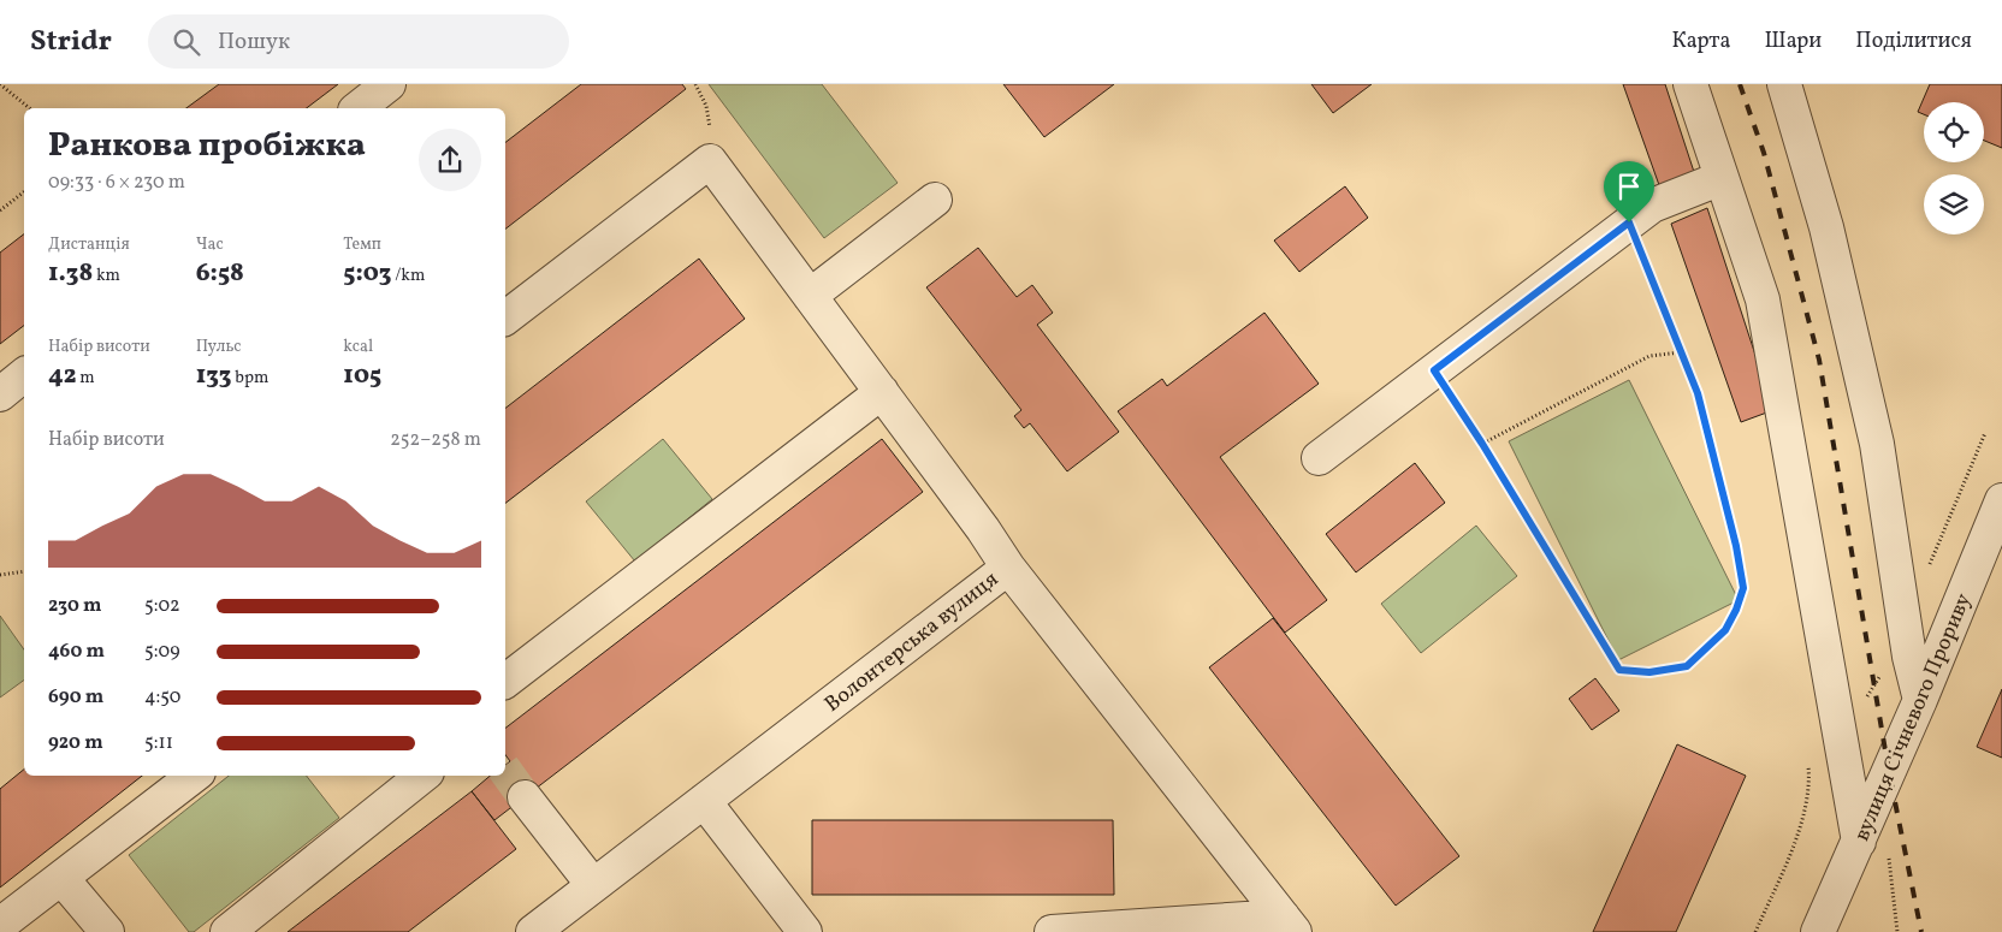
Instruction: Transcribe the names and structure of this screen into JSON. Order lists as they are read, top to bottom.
{
  "streets": {
    "street": ["Волонтерська вулиця", "вулиця Січневого Прориву"]
  },
  "page": {
    "header": "Stridr",
    "search": "Пошук",
    "nav": ["Карта", "Шари", "Поділитися"],
    "heading": ["Ранкова пробіжка", "09:33 · 6 × 230 m"],
    "stats": [
      ["Дистанція", "1.38 km"],
      ["Час", "6:58"],
      ["Темп", "5:03 /km"],
      ["Набір висоти", "42 m"],
      ["Пульс", "133 bpm"],
      ["kcal", "105"]
    ],
    "chart": ["Набір висоти", "252–258 m"],
    "list": [
      {
        "name": "230 m",
        "note": "5:02"
      },
      {
        "name": "460 m",
        "note": "5:09"
      },
      {
        "name": "690 m",
        "note": "4:50"
      },
      {
        "name": "920 m",
        "note": "5:11"
      }
    ]
  }
}
